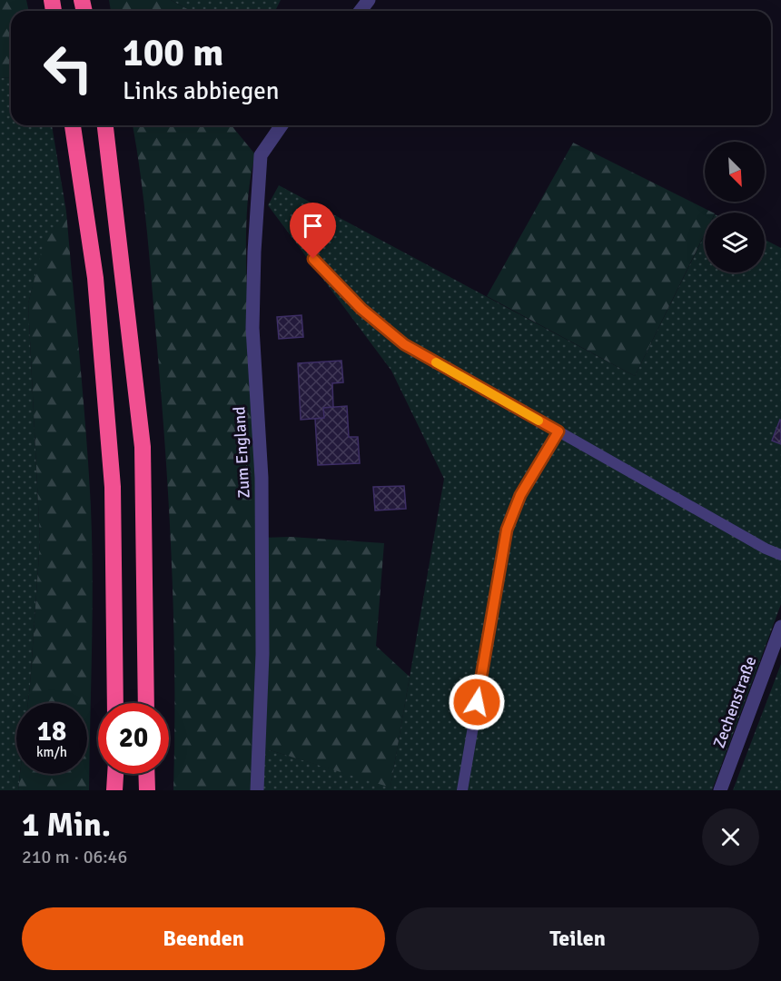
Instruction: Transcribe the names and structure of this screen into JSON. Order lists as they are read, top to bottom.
{
  "streets": {
    "street": ["Zum England", "Zechenstraße"]
  },
  "north": "bottom right",
  "page": {
    "turn": ["100 m", "Links abbiegen"],
    "speed": "18 km/h",
    "limit": "20",
    "heading": ["1 Min.", "210 m · 06:46"],
    "buttons": ["Beenden", "Teilen"]
  }
}
